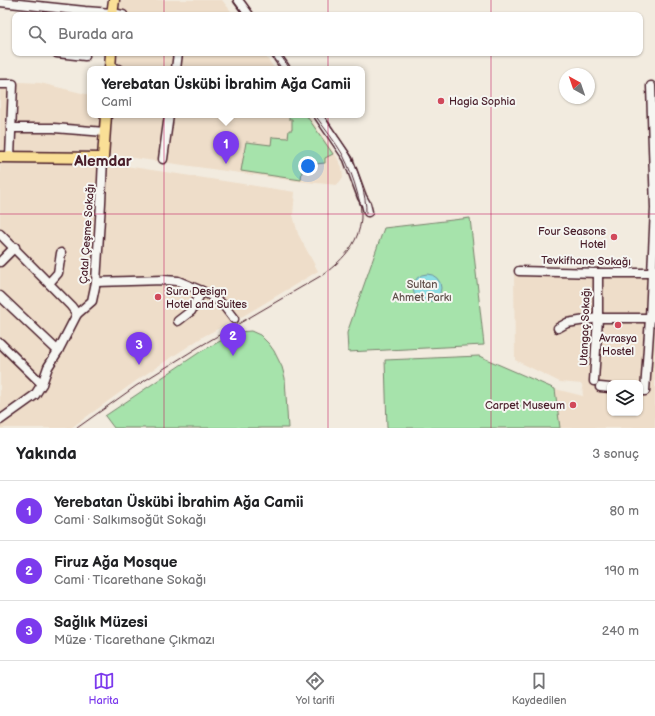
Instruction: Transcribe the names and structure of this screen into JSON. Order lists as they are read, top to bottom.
{
  "streets": {
    "street": ["Çatal Çeşme Sokağı", "Tevkifhane Sokağı", "Utangaç Sokağı"]
  },
  "crossings": [
    ["Tevkifhane Sokağı", "Utangaç Sokağı"]
  ],
  "districts": ["Alemdar"],
  "parks": ["Sultan Ahmet Parkı"],
  "places": [
    "Hagia Sophia",
    "Four Seasons Hotel",
    "Sura Design Hotel and Suites",
    "Avrasya Hostel",
    "Carpet Museum"
  ],
  "north": "top left",
  "page": {
    "search": "Burada ara",
    "popup": ["Yerebatan Üskübi İbrahim Ağa Camii", "Cami"],
    "pins": ["1", "2", "3"],
    "heading": ["Yakında", "3 sonuç"],
    "list": [
      {
        "mark": "1",
        "name": "Yerebatan Üskübi İbrahim Ağa Camii",
        "note": "Cami · Salkımsoğüt Sokağı",
        "value": "80 m"
      },
      {
        "mark": "2",
        "name": "Firuz Ağa Mosque",
        "note": "Cami · Ticarethane Sokağı",
        "value": "190 m"
      },
      {
        "mark": "3",
        "name": "Sağlık Müzesi",
        "note": "Müze · Ticarethane Çıkmazı",
        "value": "240 m"
      }
    ],
    "nav": ["Harita", "Yol tarifi", "Kaydedilen"]
  }
}
